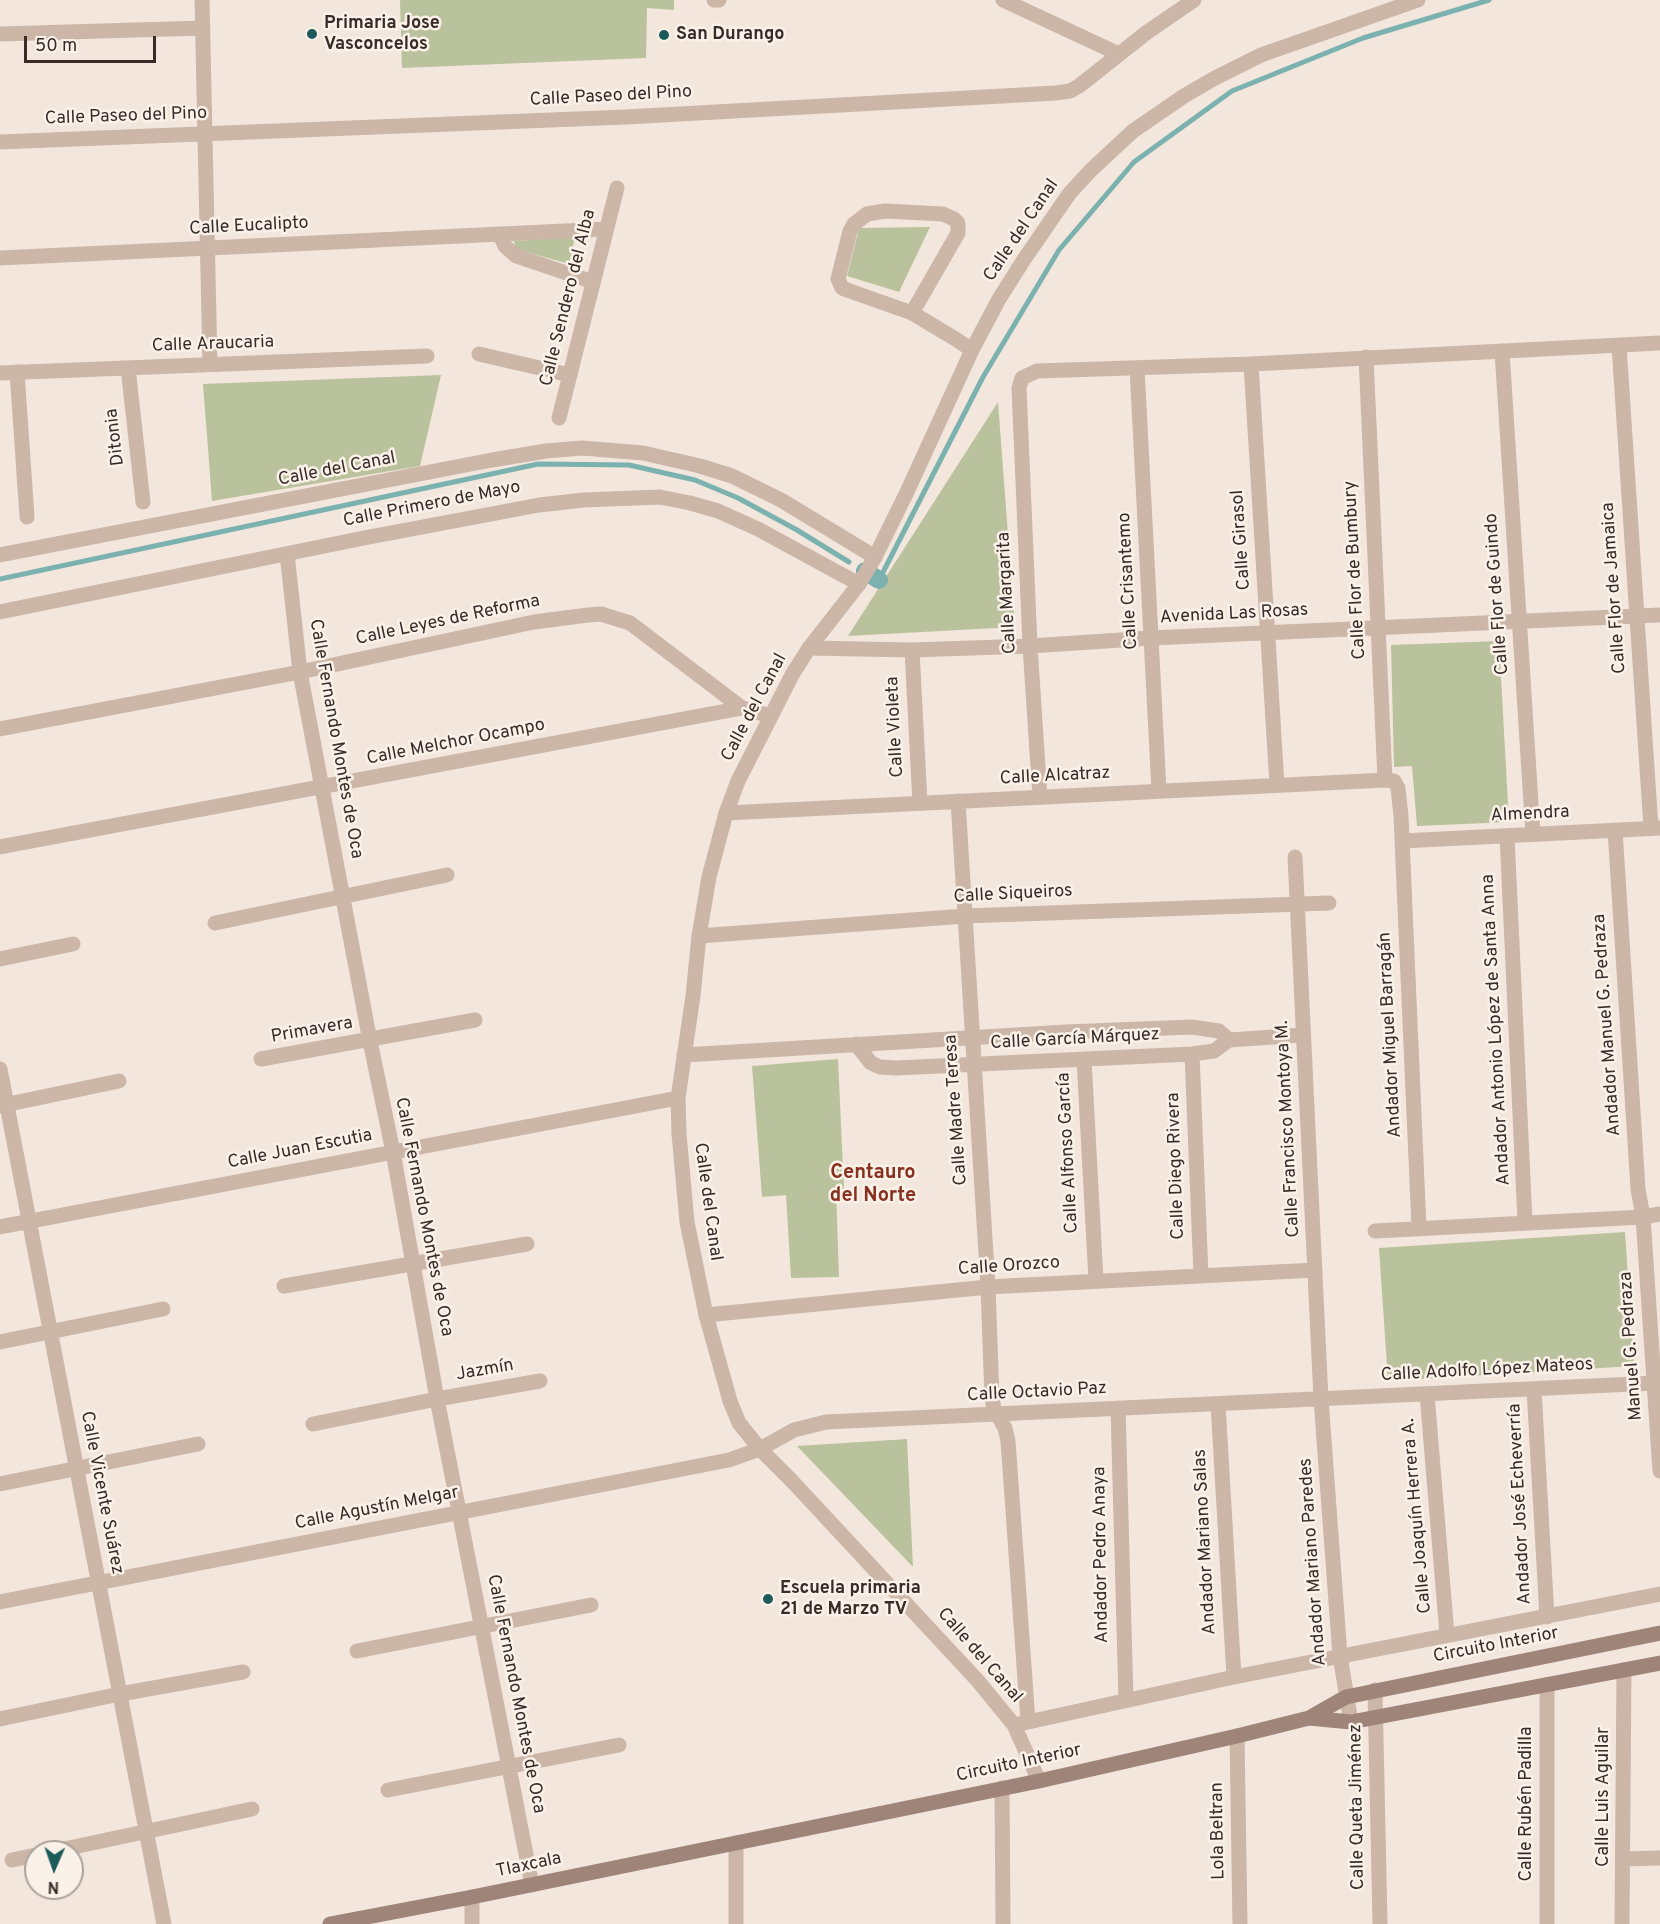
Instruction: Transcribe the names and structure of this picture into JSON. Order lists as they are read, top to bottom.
{
  "streets": {
    "main road": ["Circuito Interior", "Tlaxcala"],
    "street": [
      "Calle Paseo del Pino",
      "Calle Eucalipto",
      "Calle del Canal",
      "Calle Sendero del Alba",
      "Calle Araucaria",
      "Ditonia",
      "Calle Primero de Mayo",
      "Calle Girasol",
      "Calle Flor de Bumbury",
      "Calle Crisantemo",
      "Calle Flor de Jamaica",
      "Calle Margarita",
      "Calle Flor de Guindo",
      "Avenida Las Rosas",
      "Calle Leyes de Reforma",
      "Calle Violeta",
      "Calle Fernando Montes de Oca",
      "Calle Melchor Ocampo",
      "Calle Alcatraz",
      "Almendra",
      "Calle Siqueiros",
      "Andador Manuel G. Pedraza",
      "Andador Antonio López de Santa Anna",
      "Primavera",
      "Andador Miguel Barragán",
      "Calle García Márquez",
      "Calle Madre Teresa",
      "Calle Francisco Montoya M.",
      "Calle Juan Escutia",
      "Calle Alfonso García",
      "Calle Diego Rivera",
      "Calle Orozco",
      "Manuel G. Pedraza",
      "Jazmín",
      "Calle Adolfo López Mateos",
      "Calle Octavio Paz",
      "Calle Vicente Suárez",
      "Andador José Echeverría",
      "Calle Agustín Melgar",
      "Calle Joaquín Herrera A.",
      "Andador Mariano Salas",
      "Andador Pedro Anaya",
      "Andador Mariano Paredes",
      "Calle Luis Aguilar",
      "Calle Rubén Padilla",
      "Calle Queta Jiménez",
      "Lola Beltran"
    ]
  },
  "crossings": [
    ["Calle Eucalipto", "Calle Sendero del Alba"],
    ["Calle del Canal", "Calle Primero de Mayo"],
    ["Calle del Canal", "Avenida Las Rosas"],
    ["Calle del Canal", "Calle Leyes de Reforma"],
    ["Calle del Canal", "Calle Alcatraz"],
    ["Calle del Canal", "Calle Siqueiros"],
    ["Calle del Canal", "Calle García Márquez"],
    ["Calle del Canal", "Calle Madre Teresa"],
    ["Calle del Canal", "Calle Juan Escutia"],
    ["Calle del Canal", "Calle Orozco"],
    ["Calle del Canal", "Calle Octavio Paz"],
    ["Calle del Canal", "Calle Agustín Melgar"],
    ["Calle del Canal", "Circuito Interior"],
    ["Calle Araucaria", "Ditonia"],
    ["Calle Primero de Mayo", "Calle Fernando Montes de Oca"],
    ["Calle Girasol", "Avenida Las Rosas"],
    ["Calle Girasol", "Calle Alcatraz"],
    ["Calle Flor de Bumbury", "Avenida Las Rosas"],
    ["Calle Flor de Bumbury", "Calle Alcatraz"],
    ["Calle Flor de Bumbury", "Andador Miguel Barragán"],
    ["Calle Crisantemo", "Calle Margarita"],
    ["Calle Crisantemo", "Avenida Las Rosas"],
    ["Calle Crisantemo", "Calle Alcatraz"],
    ["Calle Flor de Jamaica", "Avenida Las Rosas"],
    ["Calle Flor de Jamaica", "Almendra"],
    ["Calle Margarita", "Avenida Las Rosas"],
    ["Calle Margarita", "Calle Alcatraz"],
    ["Calle Flor de Guindo", "Avenida Las Rosas"],
    ["Calle Flor de Guindo", "Almendra"],
    ["Avenida Las Rosas", "Calle Violeta"],
    ["Calle Leyes de Reforma", "Calle Fernando Montes de Oca"],
    ["Calle Leyes de Reforma", "Calle Melchor Ocampo"],
    ["Calle Violeta", "Calle Alcatraz"],
    ["Calle Fernando Montes de Oca", "Calle Melchor Ocampo"],
    ["Calle Fernando Montes de Oca", "Primavera"],
    ["Calle Fernando Montes de Oca", "Calle Juan Escutia"],
    ["Calle Fernando Montes de Oca", "Jazmín"],
    ["Calle Fernando Montes de Oca", "Calle Agustín Melgar"],
    ["Calle Fernando Montes de Oca", "Tlaxcala"],
    ["Calle Alcatraz", "Andador Miguel Barragán"],
    ["Calle Alcatraz", "Calle Madre Teresa"],
    ["Almendra", "Andador Manuel G. Pedraza"],
    ["Almendra", "Andador Antonio López de Santa Anna"],
    ["Almendra", "Andador Miguel Barragán"],
    ["Calle Siqueiros", "Calle Madre Teresa"],
    ["Calle Siqueiros", "Calle Francisco Montoya M."],
    ["Andador Manuel G. Pedraza", "Manuel G. Pedraza"],
    ["Calle García Márquez", "Calle Madre Teresa"],
    ["Calle García Márquez", "Calle Francisco Montoya M."],
    ["Calle García Márquez", "Calle Alfonso García"],
    ["Calle García Márquez", "Calle Diego Rivera"],
    ["Calle Madre Teresa", "Calle Orozco"],
    ["Calle Madre Teresa", "Calle Octavio Paz"],
    ["Calle Francisco Montoya M.", "Calle Orozco"],
    ["Calle Francisco Montoya M.", "Calle Adolfo López Mateos"],
    ["Calle Francisco Montoya M.", "Calle Octavio Paz"],
    ["Calle Francisco Montoya M.", "Andador Mariano Paredes"],
    ["Calle Juan Escutia", "Calle Vicente Suárez"],
    ["Calle Alfonso García", "Calle Orozco"],
    ["Calle Diego Rivera", "Calle Orozco"],
    ["Manuel G. Pedraza", "Calle Adolfo López Mateos"],
    ["Calle Adolfo López Mateos", "Calle Octavio Paz"],
    ["Calle Adolfo López Mateos", "Andador José Echeverría"],
    ["Calle Adolfo López Mateos", "Calle Joaquín Herrera A."],
    ["Calle Adolfo López Mateos", "Andador Mariano Paredes"],
    ["Calle Octavio Paz", "Calle Agustín Melgar"],
    ["Calle Octavio Paz", "Andador Mariano Salas"],
    ["Calle Octavio Paz", "Andador Pedro Anaya"],
    ["Calle Octavio Paz", "Andador Mariano Paredes"],
    ["Calle Vicente Suárez", "Calle Agustín Melgar"],
    ["Andador Mariano Paredes", "Circuito Interior"],
    ["Circuito Interior", "Calle Luis Aguilar"],
    ["Circuito Interior", "Calle Rubén Padilla"],
    ["Circuito Interior", "Calle Queta Jiménez"],
    ["Circuito Interior", "Lola Beltran"],
    ["Circuito Interior", "Tlaxcala"]
  ],
  "districts": ["Centauro del Norte"],
  "places": ["Primaria Jose Vasconcelos", "San Durango", "Escuela primaria 21 de Marzo TV"],
  "scale_bar": "50 m",
  "north": "bottom"
}
